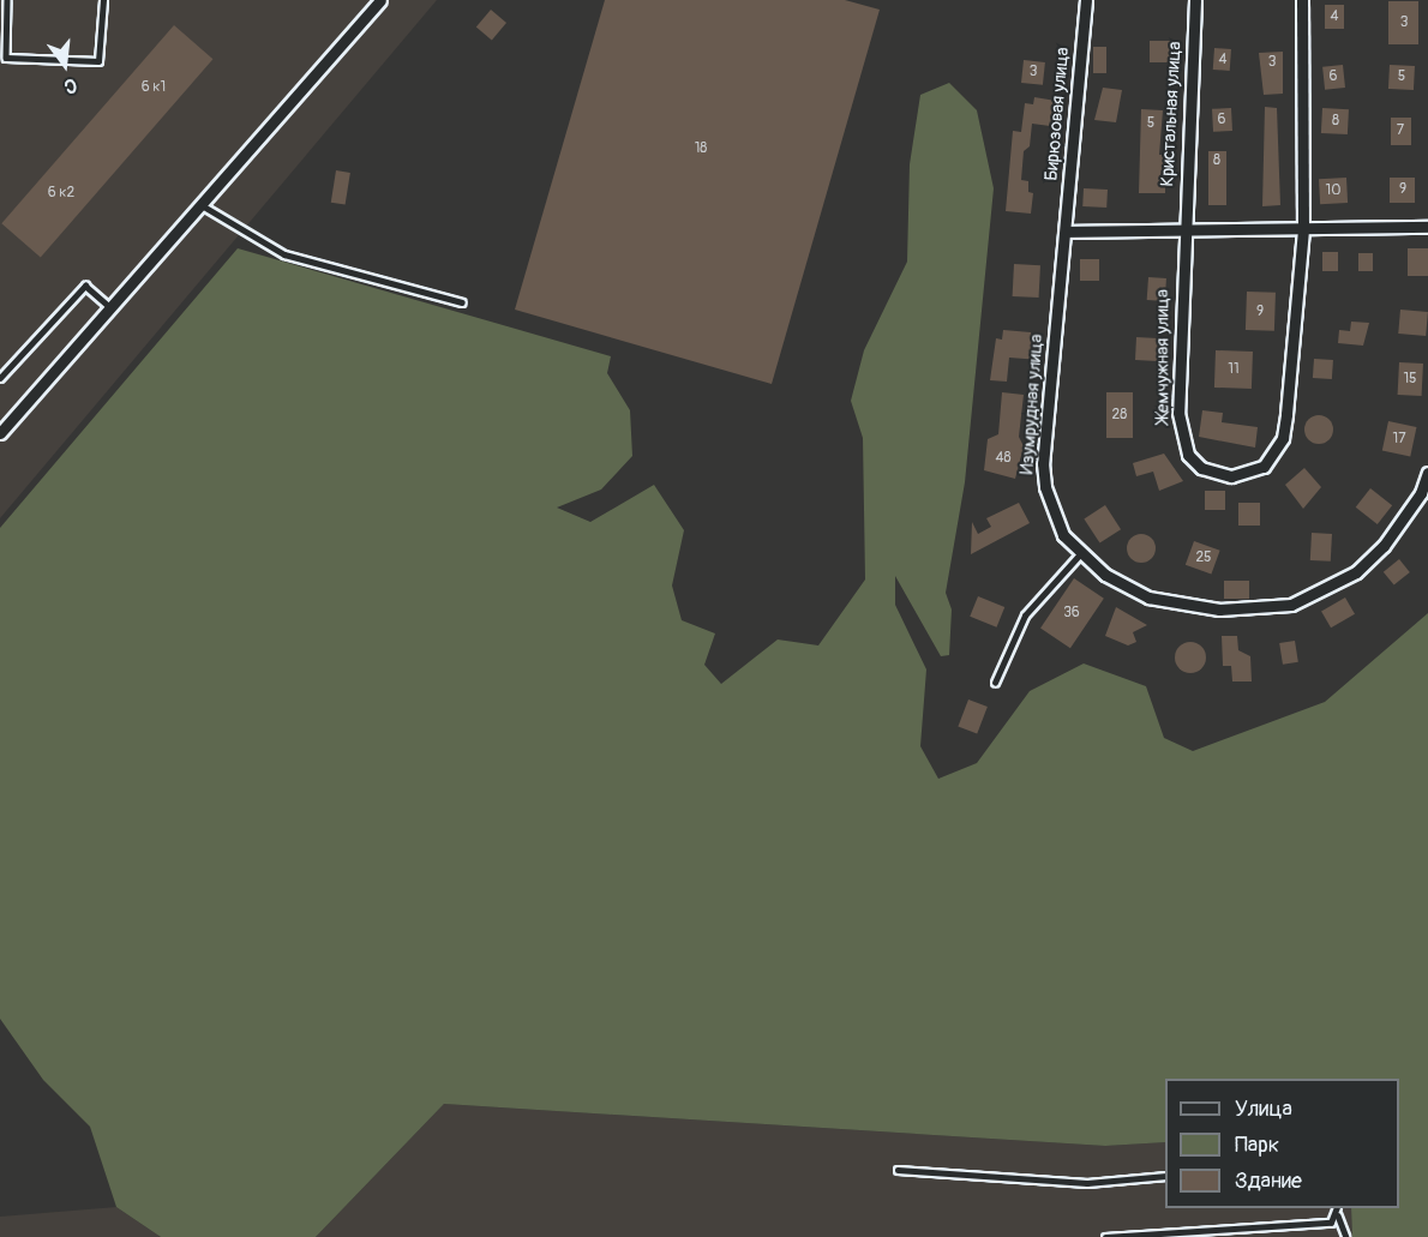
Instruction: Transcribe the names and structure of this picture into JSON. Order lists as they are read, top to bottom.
{
  "streets": {
    "street": [
      "Бирюзовая улица",
      "Кристальная улица",
      "Жемчужная улица",
      "Изумрудная улица"
    ]
  },
  "crossings": [
    ["Бирюзовая улица", "Изумрудная улица"],
    ["Кристальная улица", "Жемчужная улица"]
  ],
  "house_numbers": [
    "4",
    "3",
    "4",
    "3",
    "3",
    "6",
    "5",
    "6 к1",
    "6",
    "8",
    "5",
    "7",
    "18",
    "8",
    "9",
    "10",
    "6 к2",
    "9",
    "11",
    "15",
    "28",
    "17",
    "48",
    "25",
    "36"
  ],
  "legend": ["Улица", "Парк", "Здание"],
  "north": "bottom"
}
